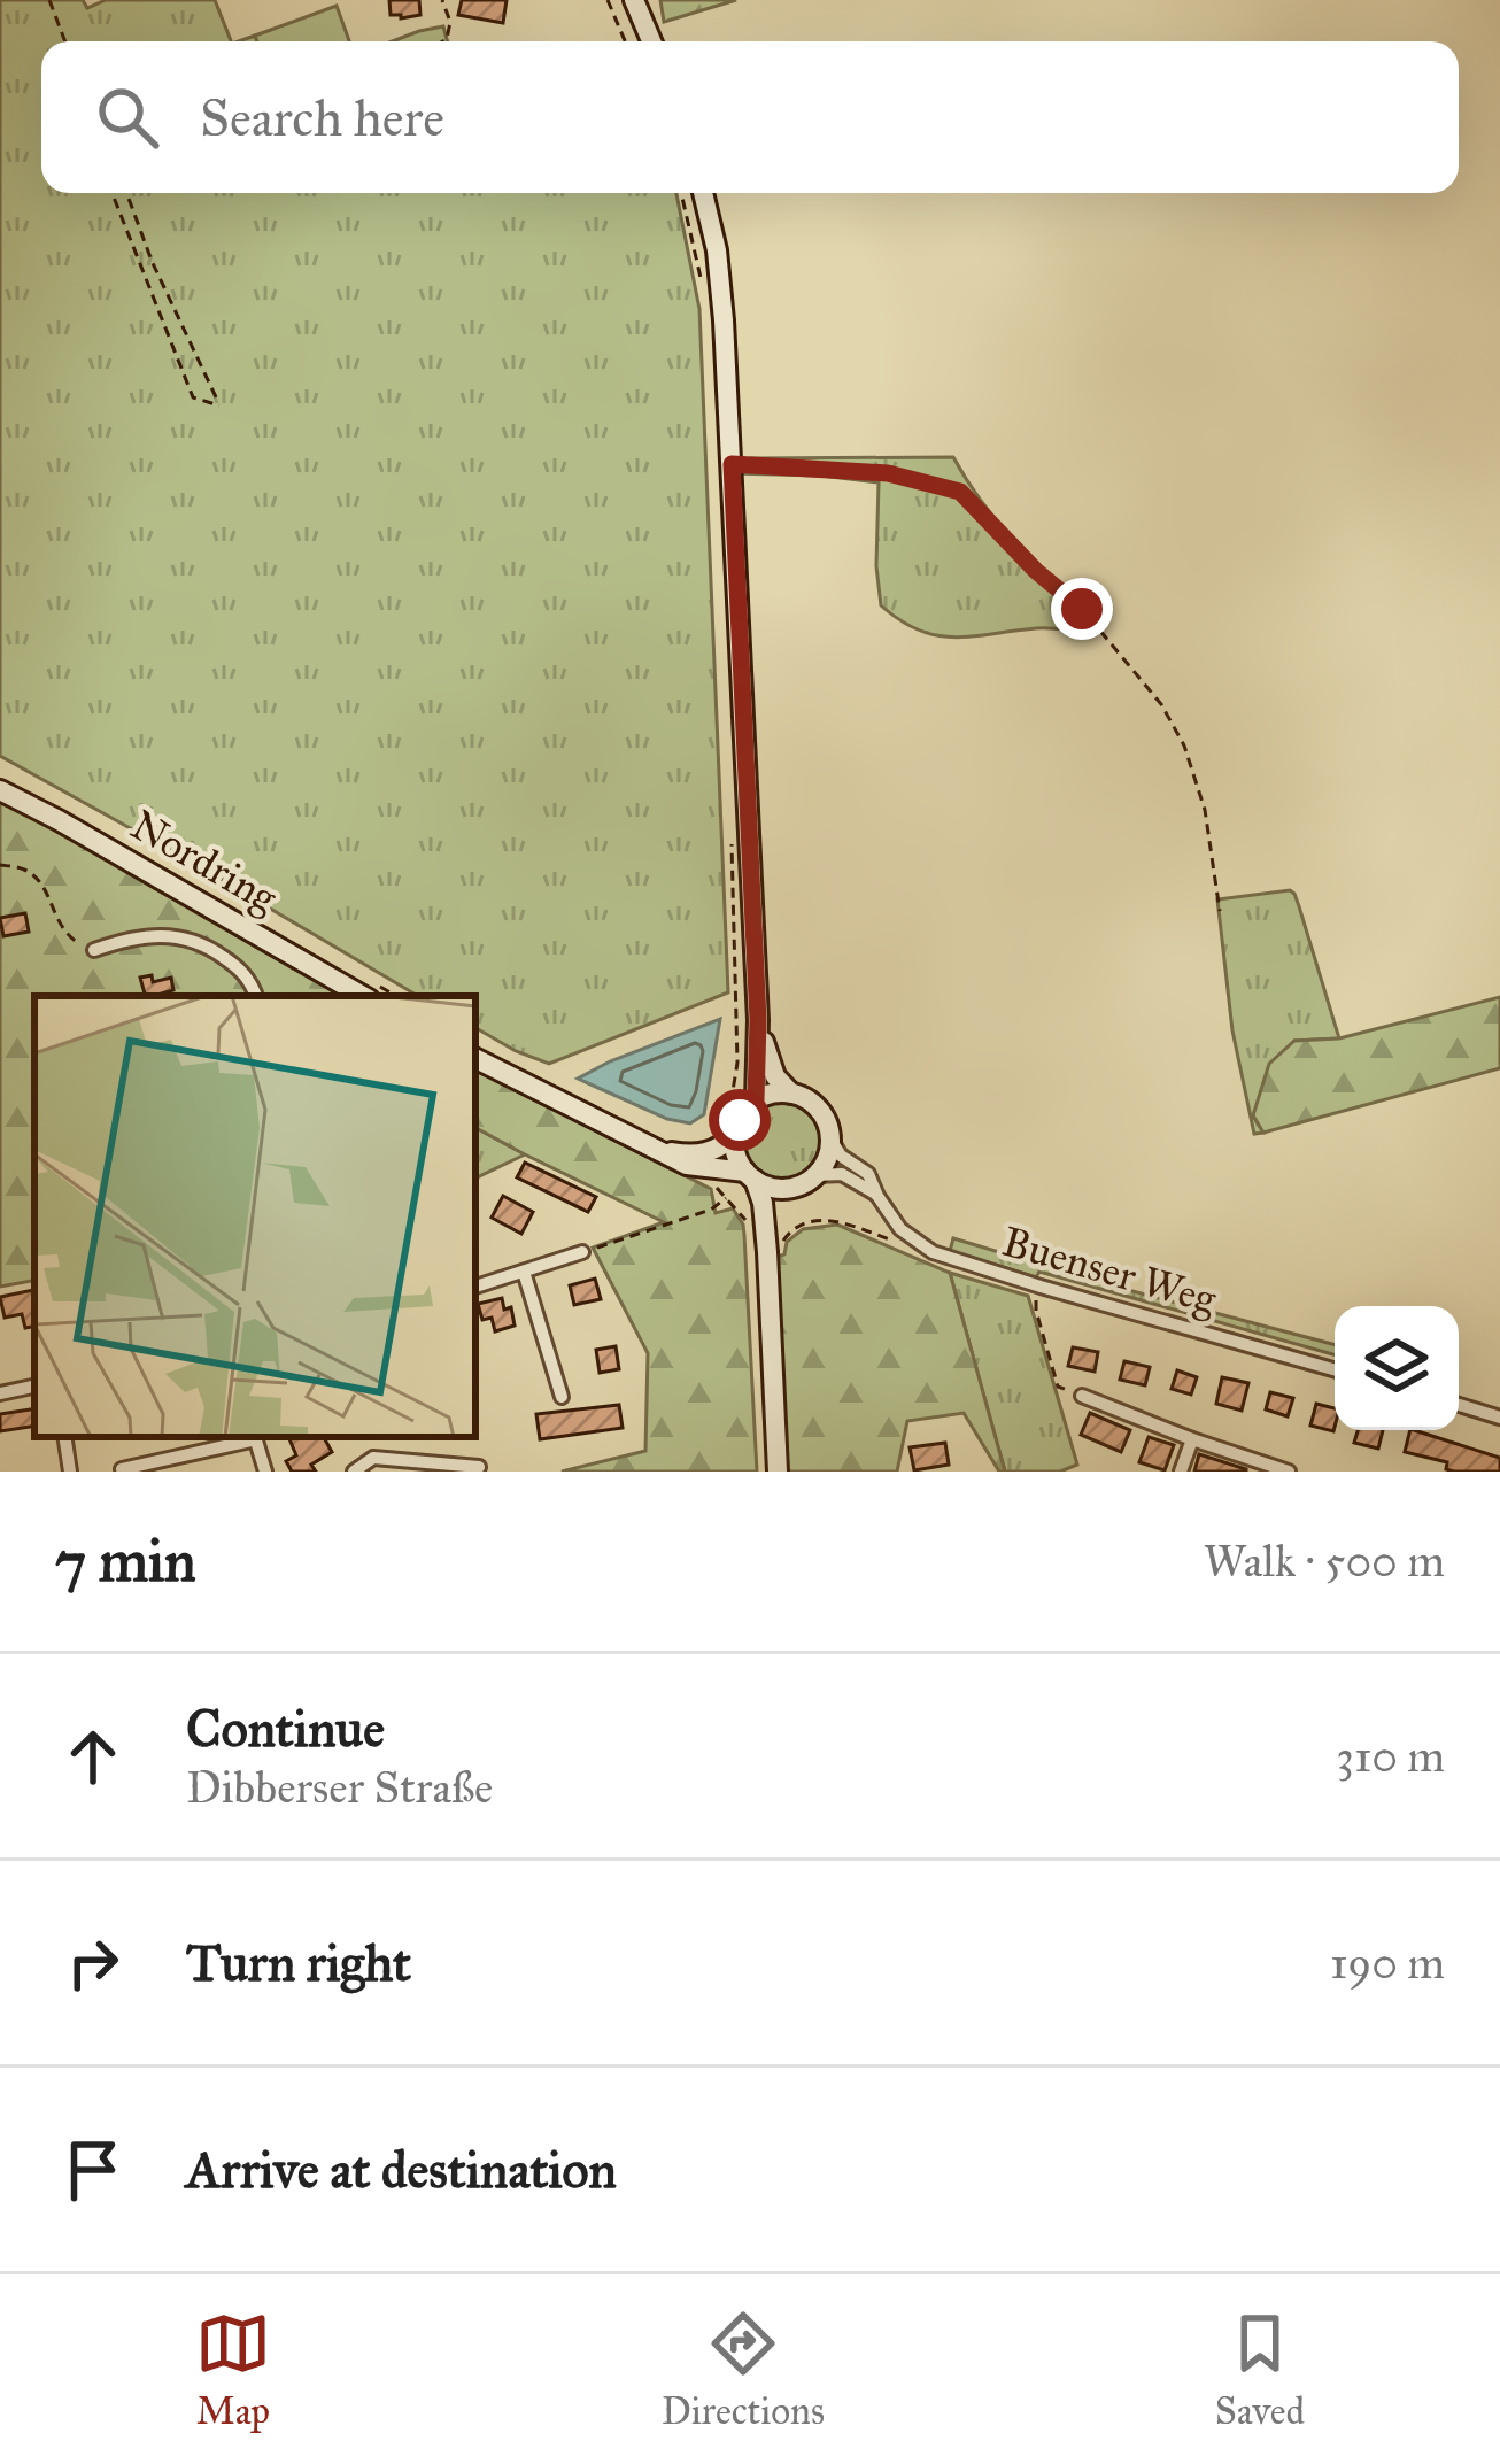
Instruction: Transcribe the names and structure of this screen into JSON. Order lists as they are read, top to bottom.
{
  "streets": {
    "main road": ["Nordring"],
    "street": ["Buenser Weg"]
  },
  "page": {
    "search": "Search here",
    "heading": ["7 min", "Walk · 500 m"],
    "list": [
      ["Continue", "Dibberser Straße", "310 m"],
      ["Turn right", "190 m"],
      "Arrive at destination"
    ],
    "nav": ["Map", "Directions", "Saved"]
  }
}
